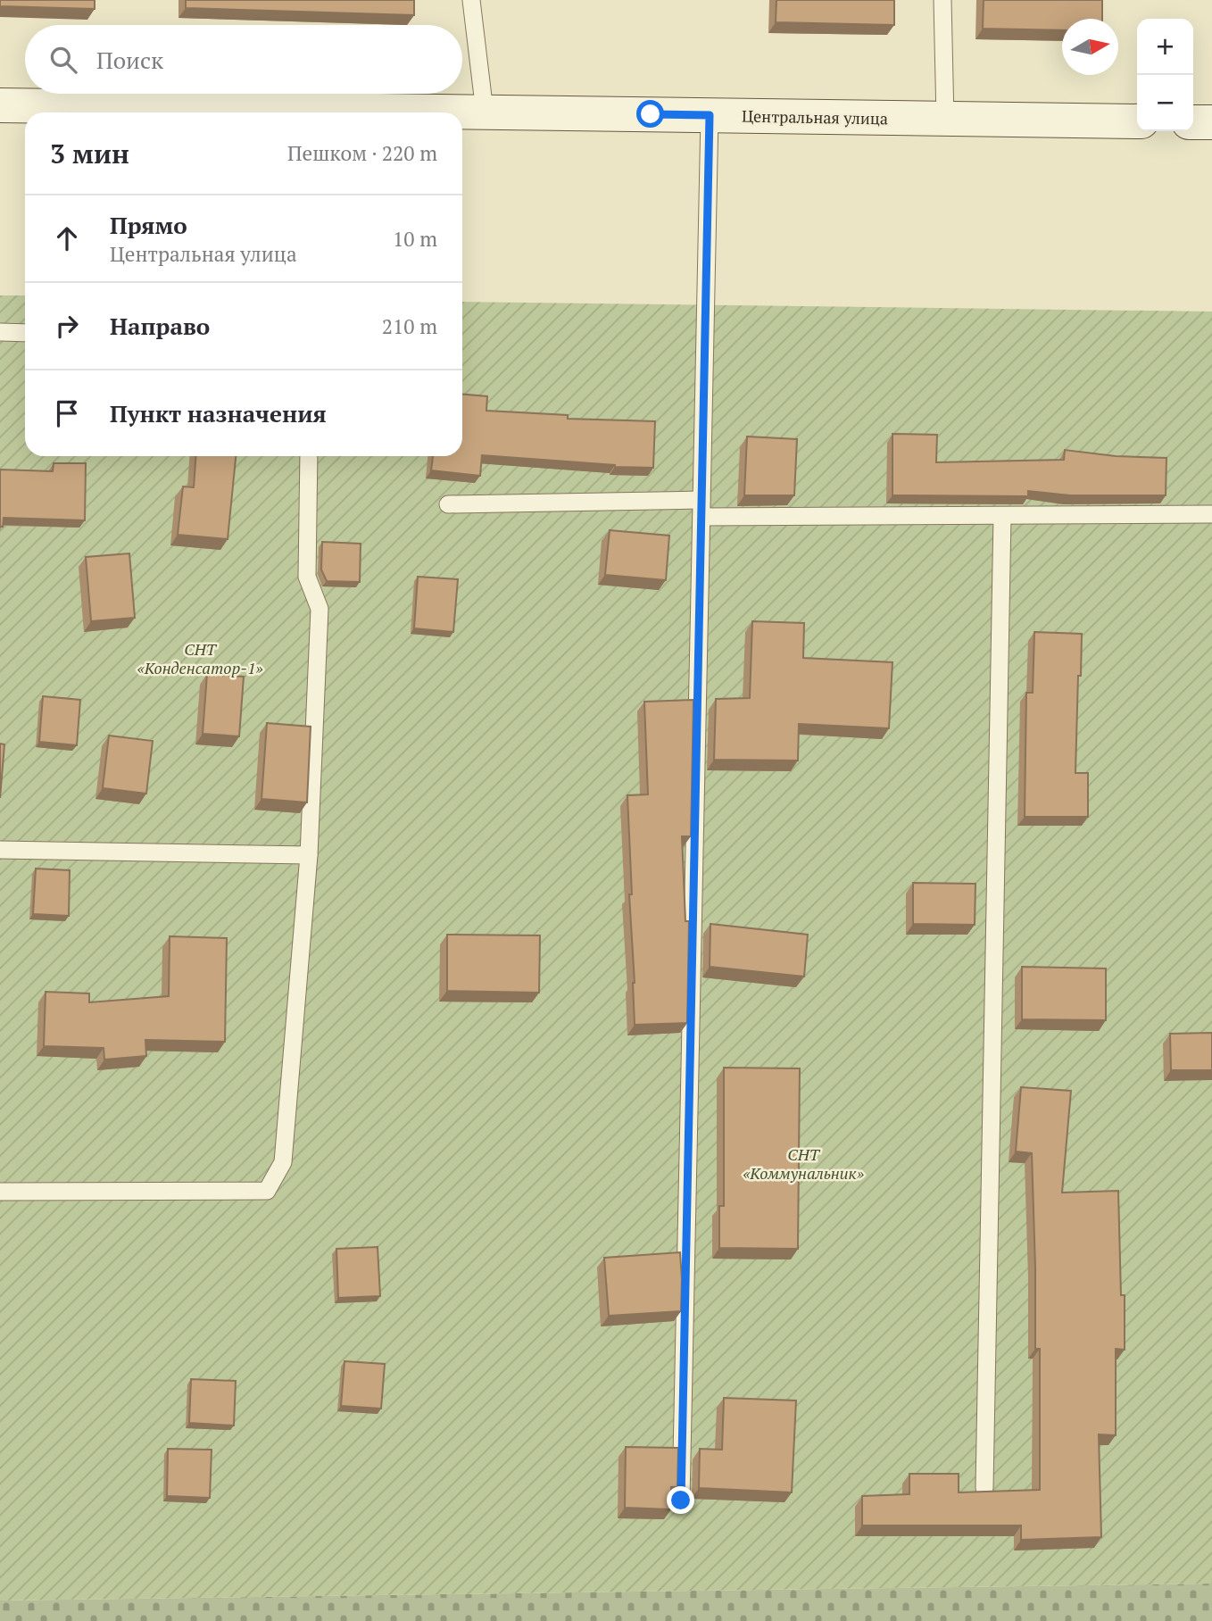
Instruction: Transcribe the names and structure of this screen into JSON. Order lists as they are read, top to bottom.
{
  "streets": {
    "street": ["Центральная улица"]
  },
  "parks": ["СНТ «Конденсатор-1»", "СНТ «Коммунальник»"],
  "north": "right",
  "page": {
    "map_buttons": ["+", "−"],
    "search": "Поиск",
    "heading": ["3 мин", "Пешком · 220 m"],
    "list": [
      ["Прямо", "Центральная улица", "10 m"],
      ["Направо", "210 m"],
      "Пункт назначения"
    ]
  }
}
